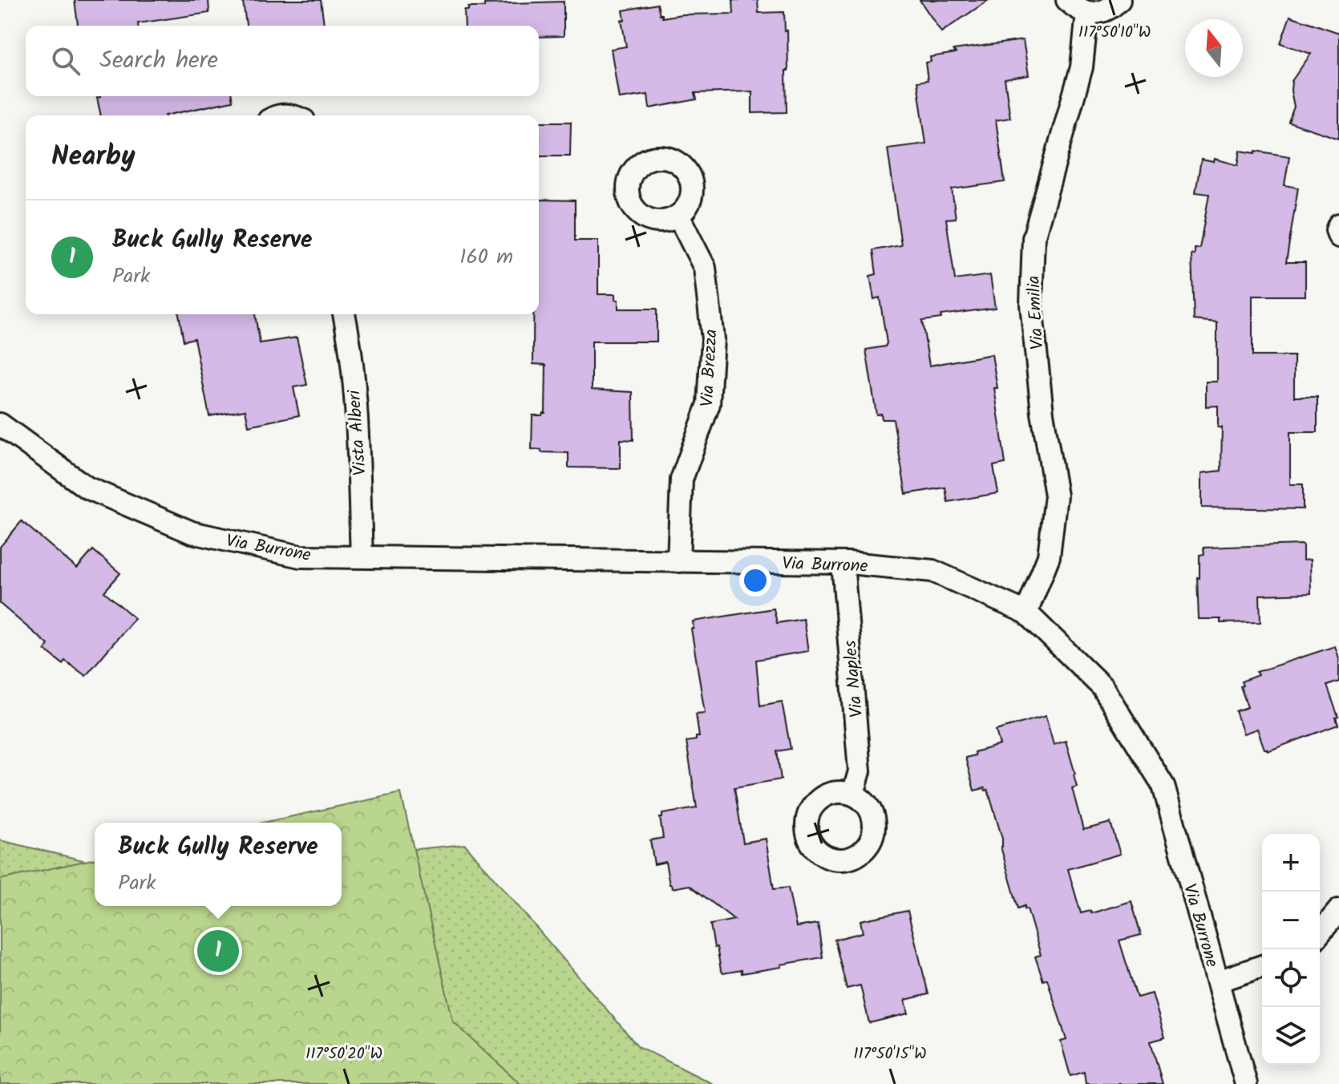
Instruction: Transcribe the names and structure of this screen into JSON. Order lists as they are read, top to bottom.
{
  "streets": {
    "street": [
      "Via Emilia",
      "Via Brezza",
      "Vista Alberi",
      "Via Burrone",
      "Via Naples"
    ]
  },
  "crossings": [
    ["Via Emilia", "Via Burrone"],
    ["Via Brezza", "Via Burrone"],
    ["Vista Alberi", "Via Burrone"],
    ["Via Burrone", "Via Naples"]
  ],
  "north": "top",
  "page": {
    "search": "Search here",
    "heading": "Nearby",
    "list": [
      {
        "mark": "1",
        "name": "Buck Gully Reserve",
        "note": "Park",
        "value": "160 m"
      }
    ],
    "popup": ["Buck Gully Reserve", "Park"],
    "map_buttons": ["+", "−"],
    "pins": "1"
  },
  "coordinates": ["117°50'10\"W", "117°50'20\"W", "117°50'15\"W"]
}
